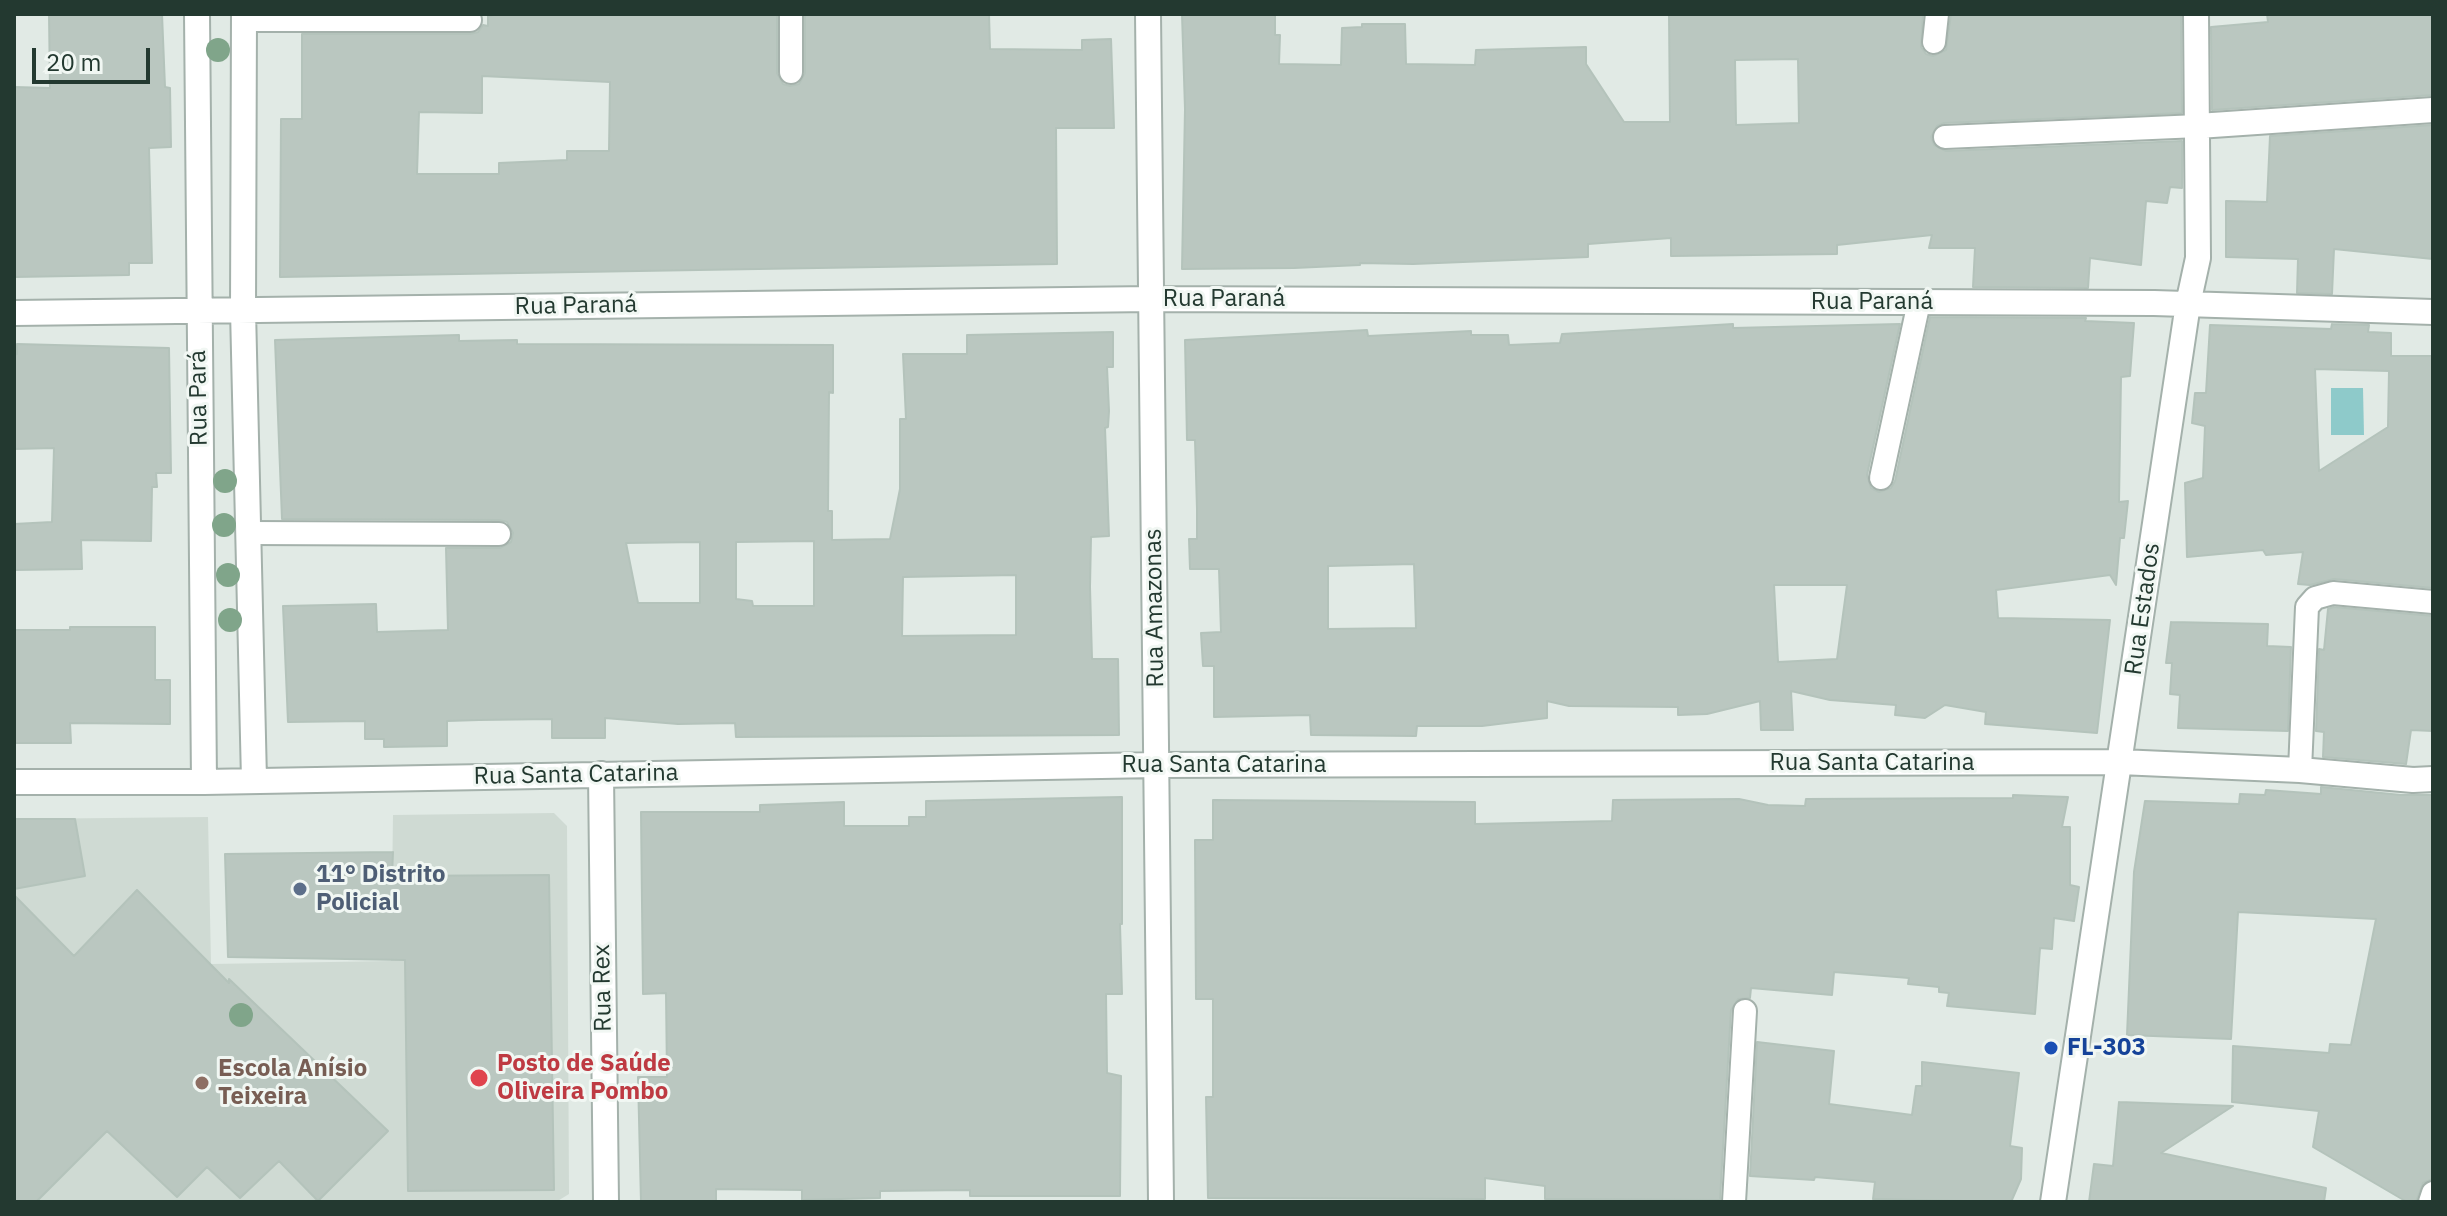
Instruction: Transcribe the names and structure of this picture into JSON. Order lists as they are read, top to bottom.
{
  "streets": {
    "street": [
      "Rua Paraná",
      "Rua Pará",
      "Rua Amazonas",
      "Rua Estados",
      "Rua Santa Catarina",
      "Rua Rex"
    ]
  },
  "crossings": [
    ["Rua Paraná", "Rua Pará"],
    ["Rua Paraná", "Rua Amazonas"],
    ["Rua Paraná", "Rua Estados"],
    ["Rua Pará", "Rua Santa Catarina"],
    ["Rua Amazonas", "Rua Santa Catarina"],
    ["Rua Estados", "Rua Santa Catarina"],
    ["Rua Santa Catarina", "Rua Rex"]
  ],
  "places": [
    "11° Distrito Policial",
    "FL-303",
    "Posto de Saúde Oliveira Pombo",
    "Escola Anísio Teixeira"
  ],
  "scale_bar": "20 m"
}
